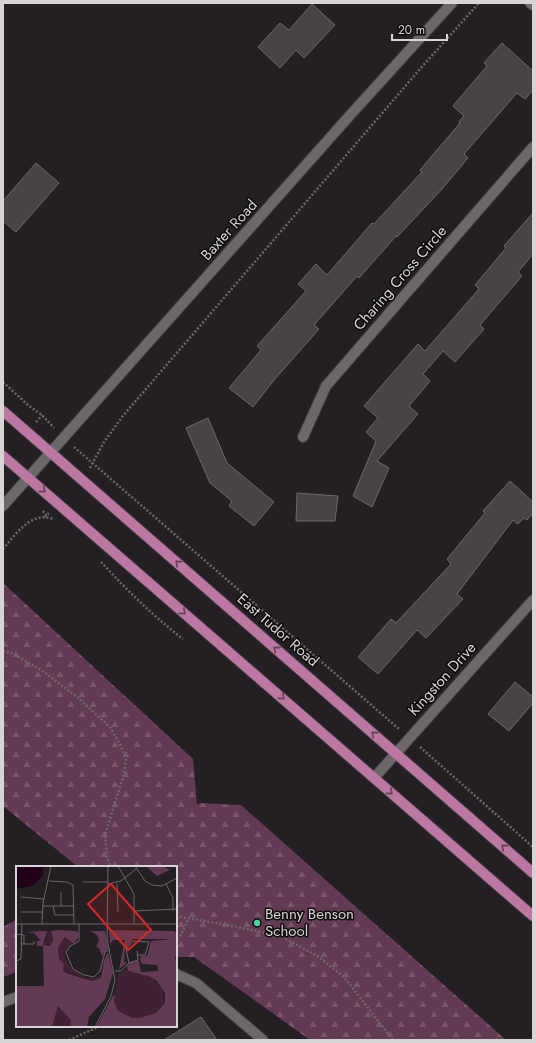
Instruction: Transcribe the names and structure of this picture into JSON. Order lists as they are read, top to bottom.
{
  "streets": {
    "main road": ["East Tudor Road"],
    "street": ["Baxter Road", "Charing Cross Circle", "Kingston Drive"]
  },
  "crossings": [
    ["Baxter Road", "East Tudor Road"],
    ["East Tudor Road", "Kingston Drive"]
  ],
  "places": ["Benny Benson School"],
  "scale_bar": "20 m"
}
